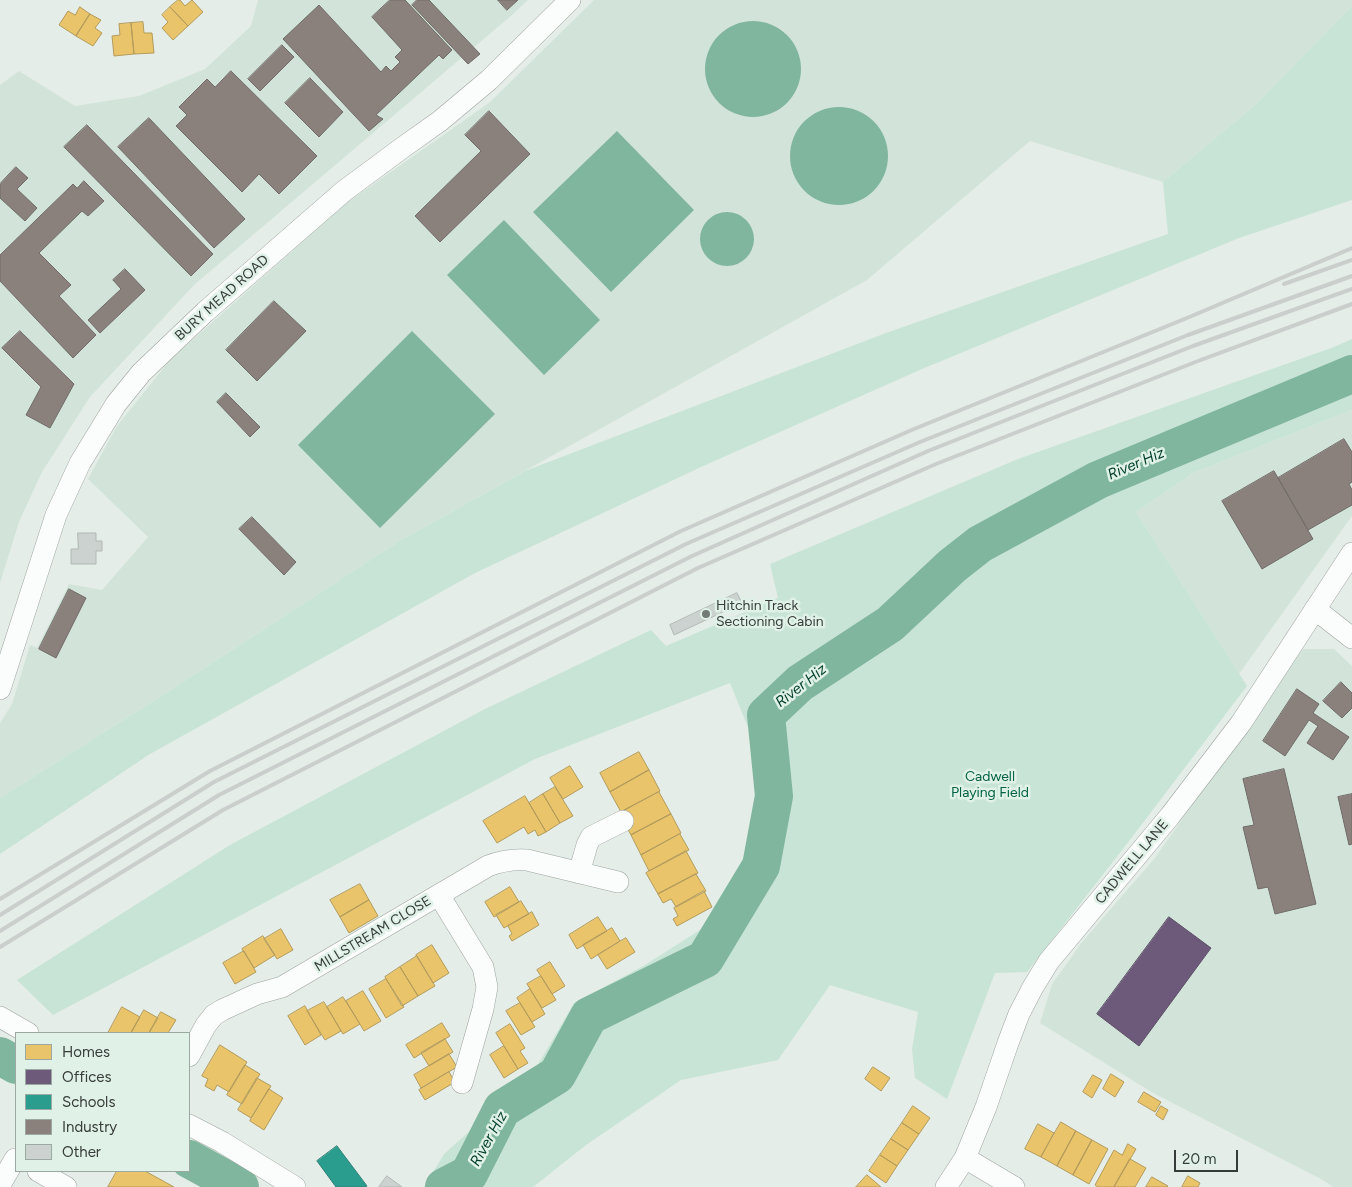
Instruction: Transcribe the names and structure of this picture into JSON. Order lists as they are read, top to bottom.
{
  "streets": {
    "street": ["BURY MEAD ROAD", "CADWELL LANE", "MILLSTREAM CLOSE"]
  },
  "water": ["River Hiz"],
  "parks": ["Cadwell Playing Field"],
  "places": ["Hitchin Track Sectioning Cabin"],
  "legend": [
    "Homes",
    "Offices",
    "Schools",
    "Industry",
    "Other"
  ],
  "scale_bar": "20 m"
}
